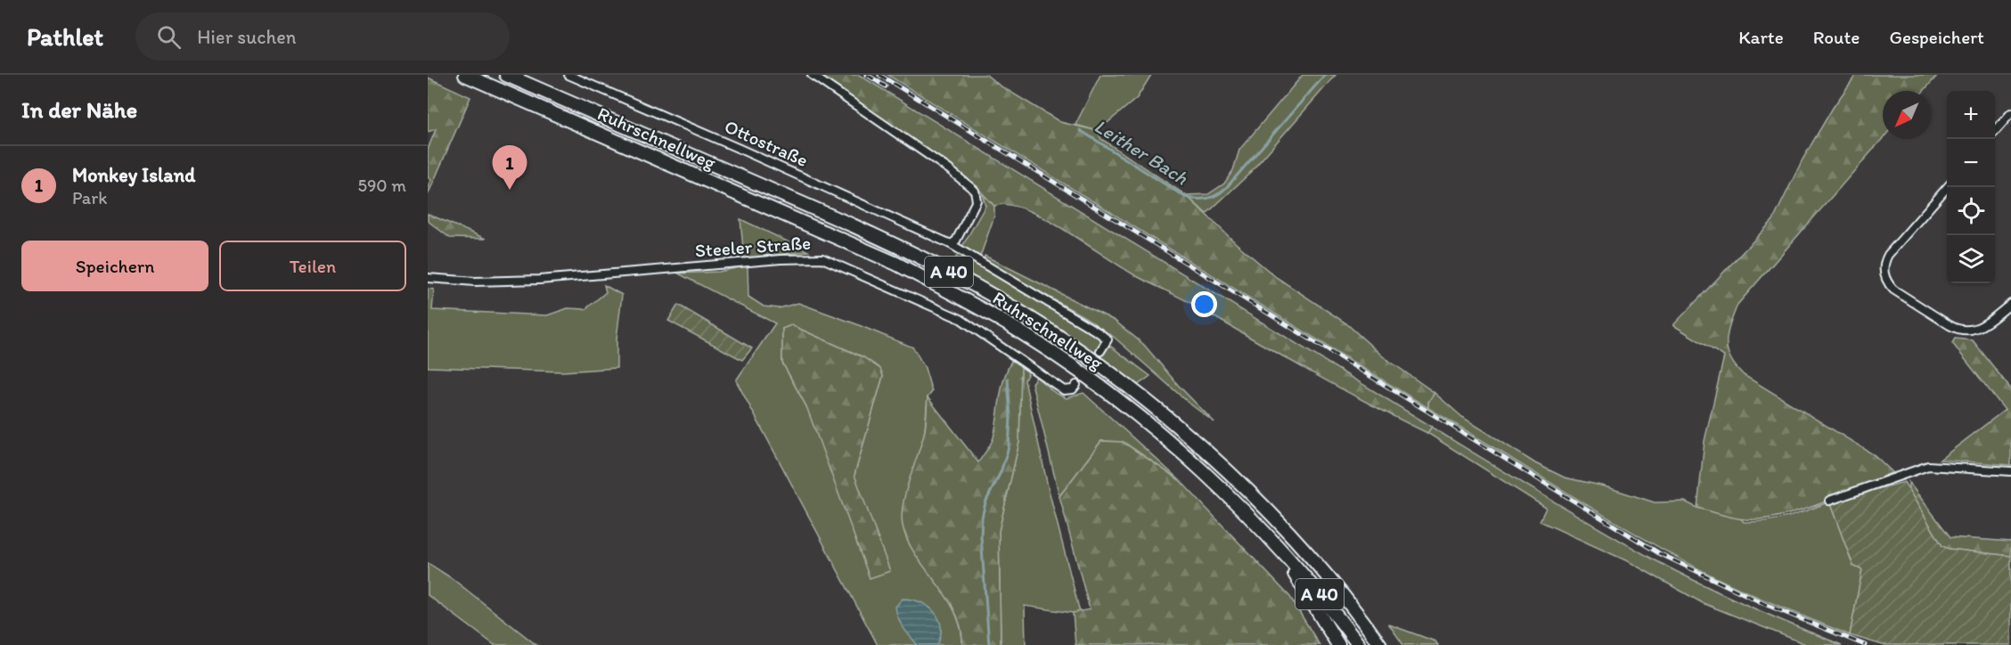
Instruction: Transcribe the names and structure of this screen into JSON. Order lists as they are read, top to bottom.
{
  "streets": {
    "highway": ["Ruhrschnellweg", "A 40"],
    "street": ["Ottostraße", "Steeler Straße"]
  },
  "water": ["Leither Bach"],
  "north": "bottom left",
  "page": {
    "header": "Pathlet",
    "search": "Hier suchen",
    "nav": ["Karte", "Route", "Gespeichert"],
    "heading": "In der Nähe",
    "map_buttons": ["+", "−"],
    "list": [
      {
        "mark": "1",
        "name": "Monkey Island",
        "note": "Park",
        "value": "590 m"
      }
    ],
    "pins": "1",
    "buttons": ["Speichern", "Teilen"]
  }
}
